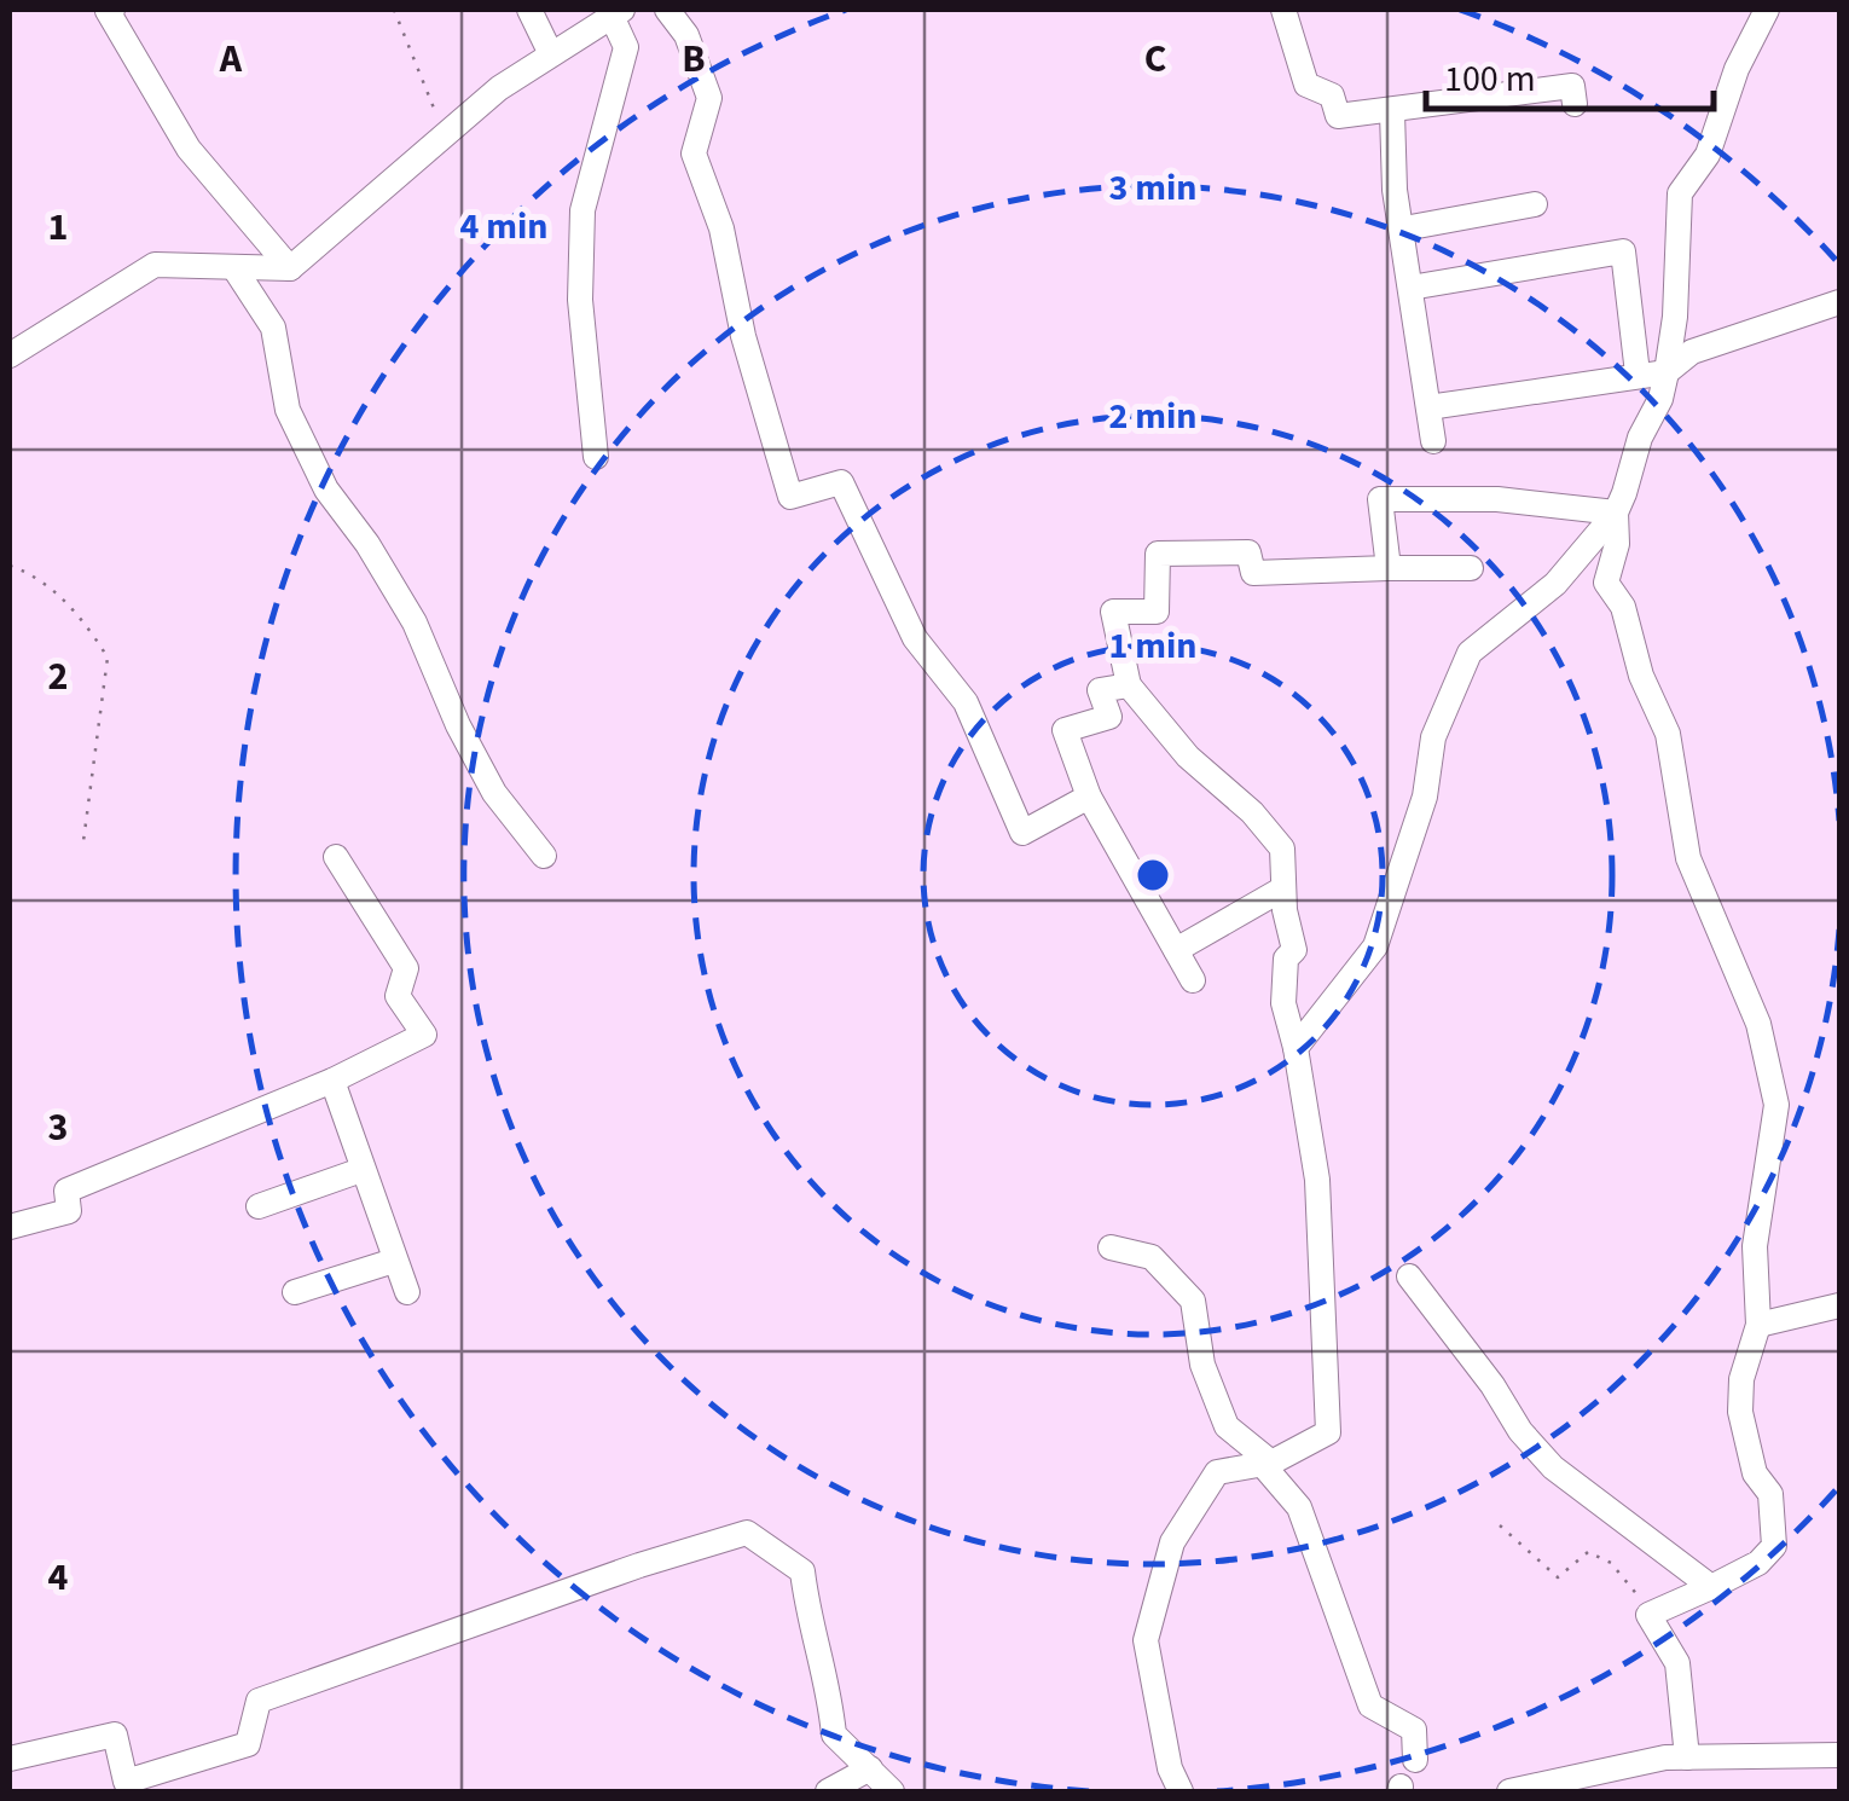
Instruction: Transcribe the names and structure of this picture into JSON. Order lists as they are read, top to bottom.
{
  "scale_bar": "100 m",
  "grid": {
    "columns": ["A", "B", "C"],
    "rows": [
      "1",
      "2",
      "3",
      "4"
    ]
  },
  "rings": [
    "3 min",
    "4 min",
    "2 min",
    "1 min"
  ]
}
